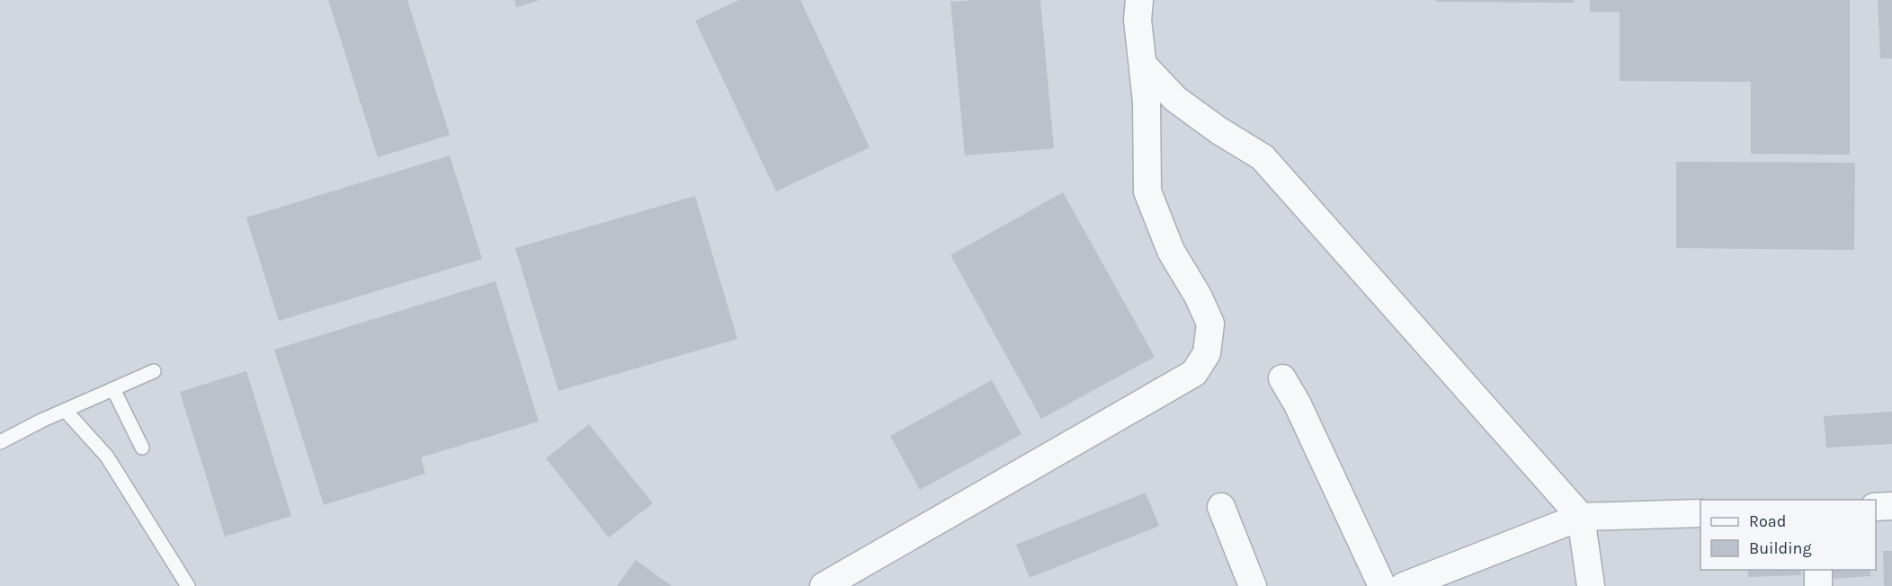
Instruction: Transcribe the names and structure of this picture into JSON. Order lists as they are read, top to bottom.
{
  "legend": ["Road", "Building"]
}
